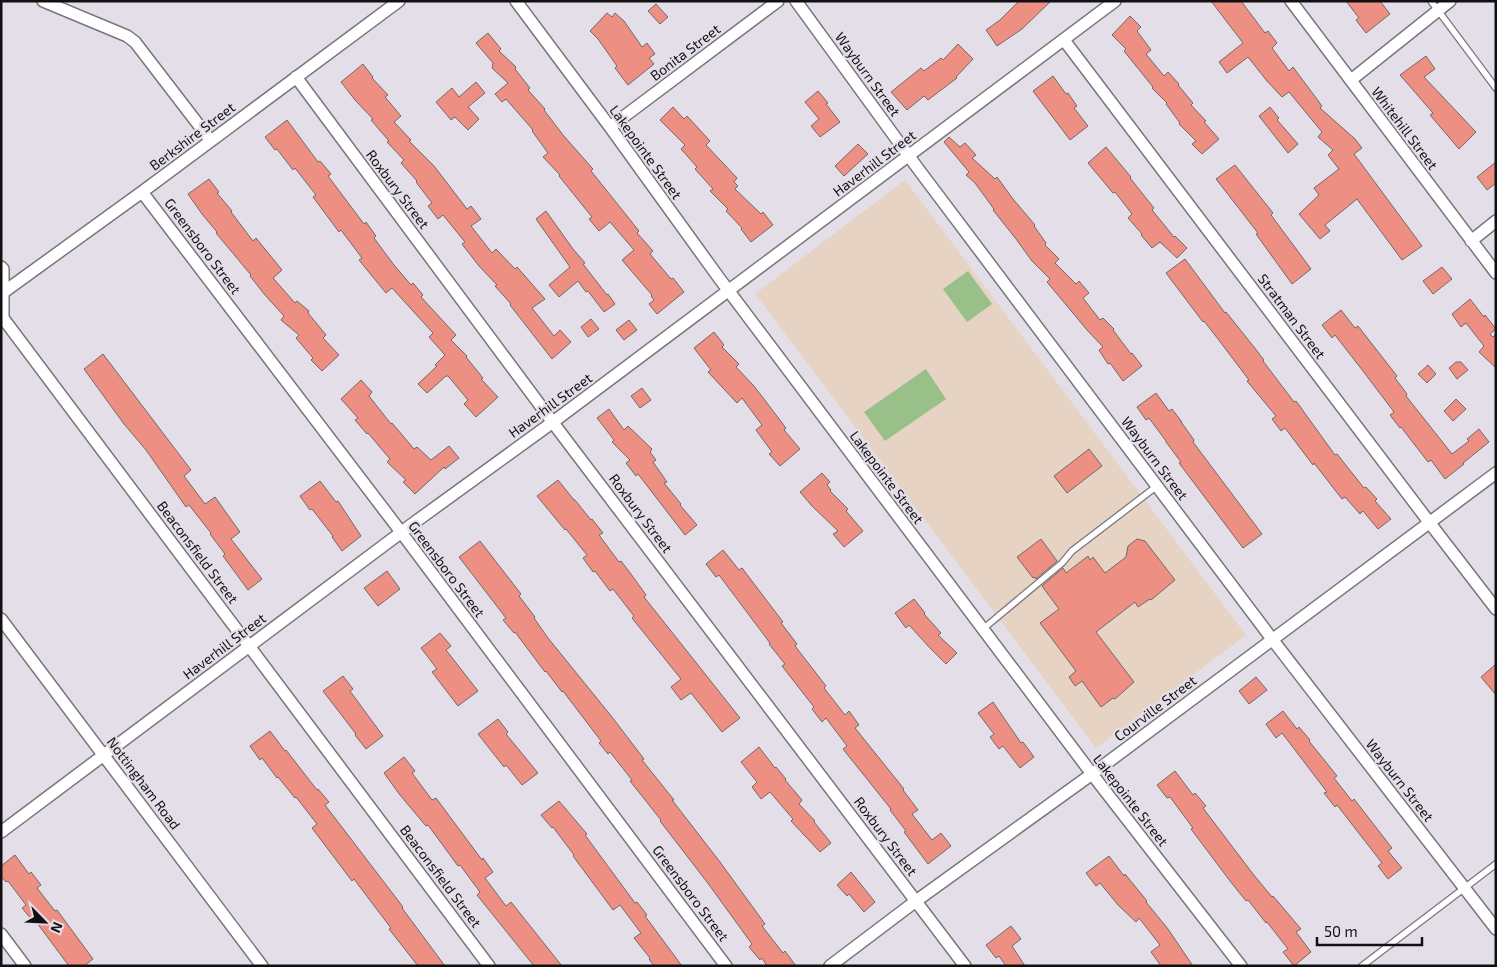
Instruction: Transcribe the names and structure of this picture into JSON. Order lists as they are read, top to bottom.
{
  "streets": {
    "street": [
      "Bonita Street",
      "Wayburn Street",
      "Whitehill Street",
      "Berkshire Street",
      "Lakepointe Street",
      "Haverhill Street",
      "Roxbury Street",
      "Greensboro Street",
      "Stratman Street",
      "Beaconsfield Street",
      "Courville Street",
      "Nottingham Road"
    ]
  },
  "crossings": [
    ["Bonita Street", "Lakepointe Street"],
    ["Wayburn Street", "Haverhill Street"],
    ["Wayburn Street", "Courville Street"],
    ["Berkshire Street", "Roxbury Street"],
    ["Berkshire Street", "Greensboro Street"],
    ["Berkshire Street", "Beaconsfield Street"],
    ["Lakepointe Street", "Haverhill Street"],
    ["Lakepointe Street", "Courville Street"],
    ["Haverhill Street", "Roxbury Street"],
    ["Haverhill Street", "Greensboro Street"],
    ["Haverhill Street", "Stratman Street"],
    ["Haverhill Street", "Beaconsfield Street"],
    ["Haverhill Street", "Nottingham Road"],
    ["Roxbury Street", "Courville Street"],
    ["Stratman Street", "Courville Street"]
  ],
  "scale_bar": "50 m",
  "north": "bottom right"
}
